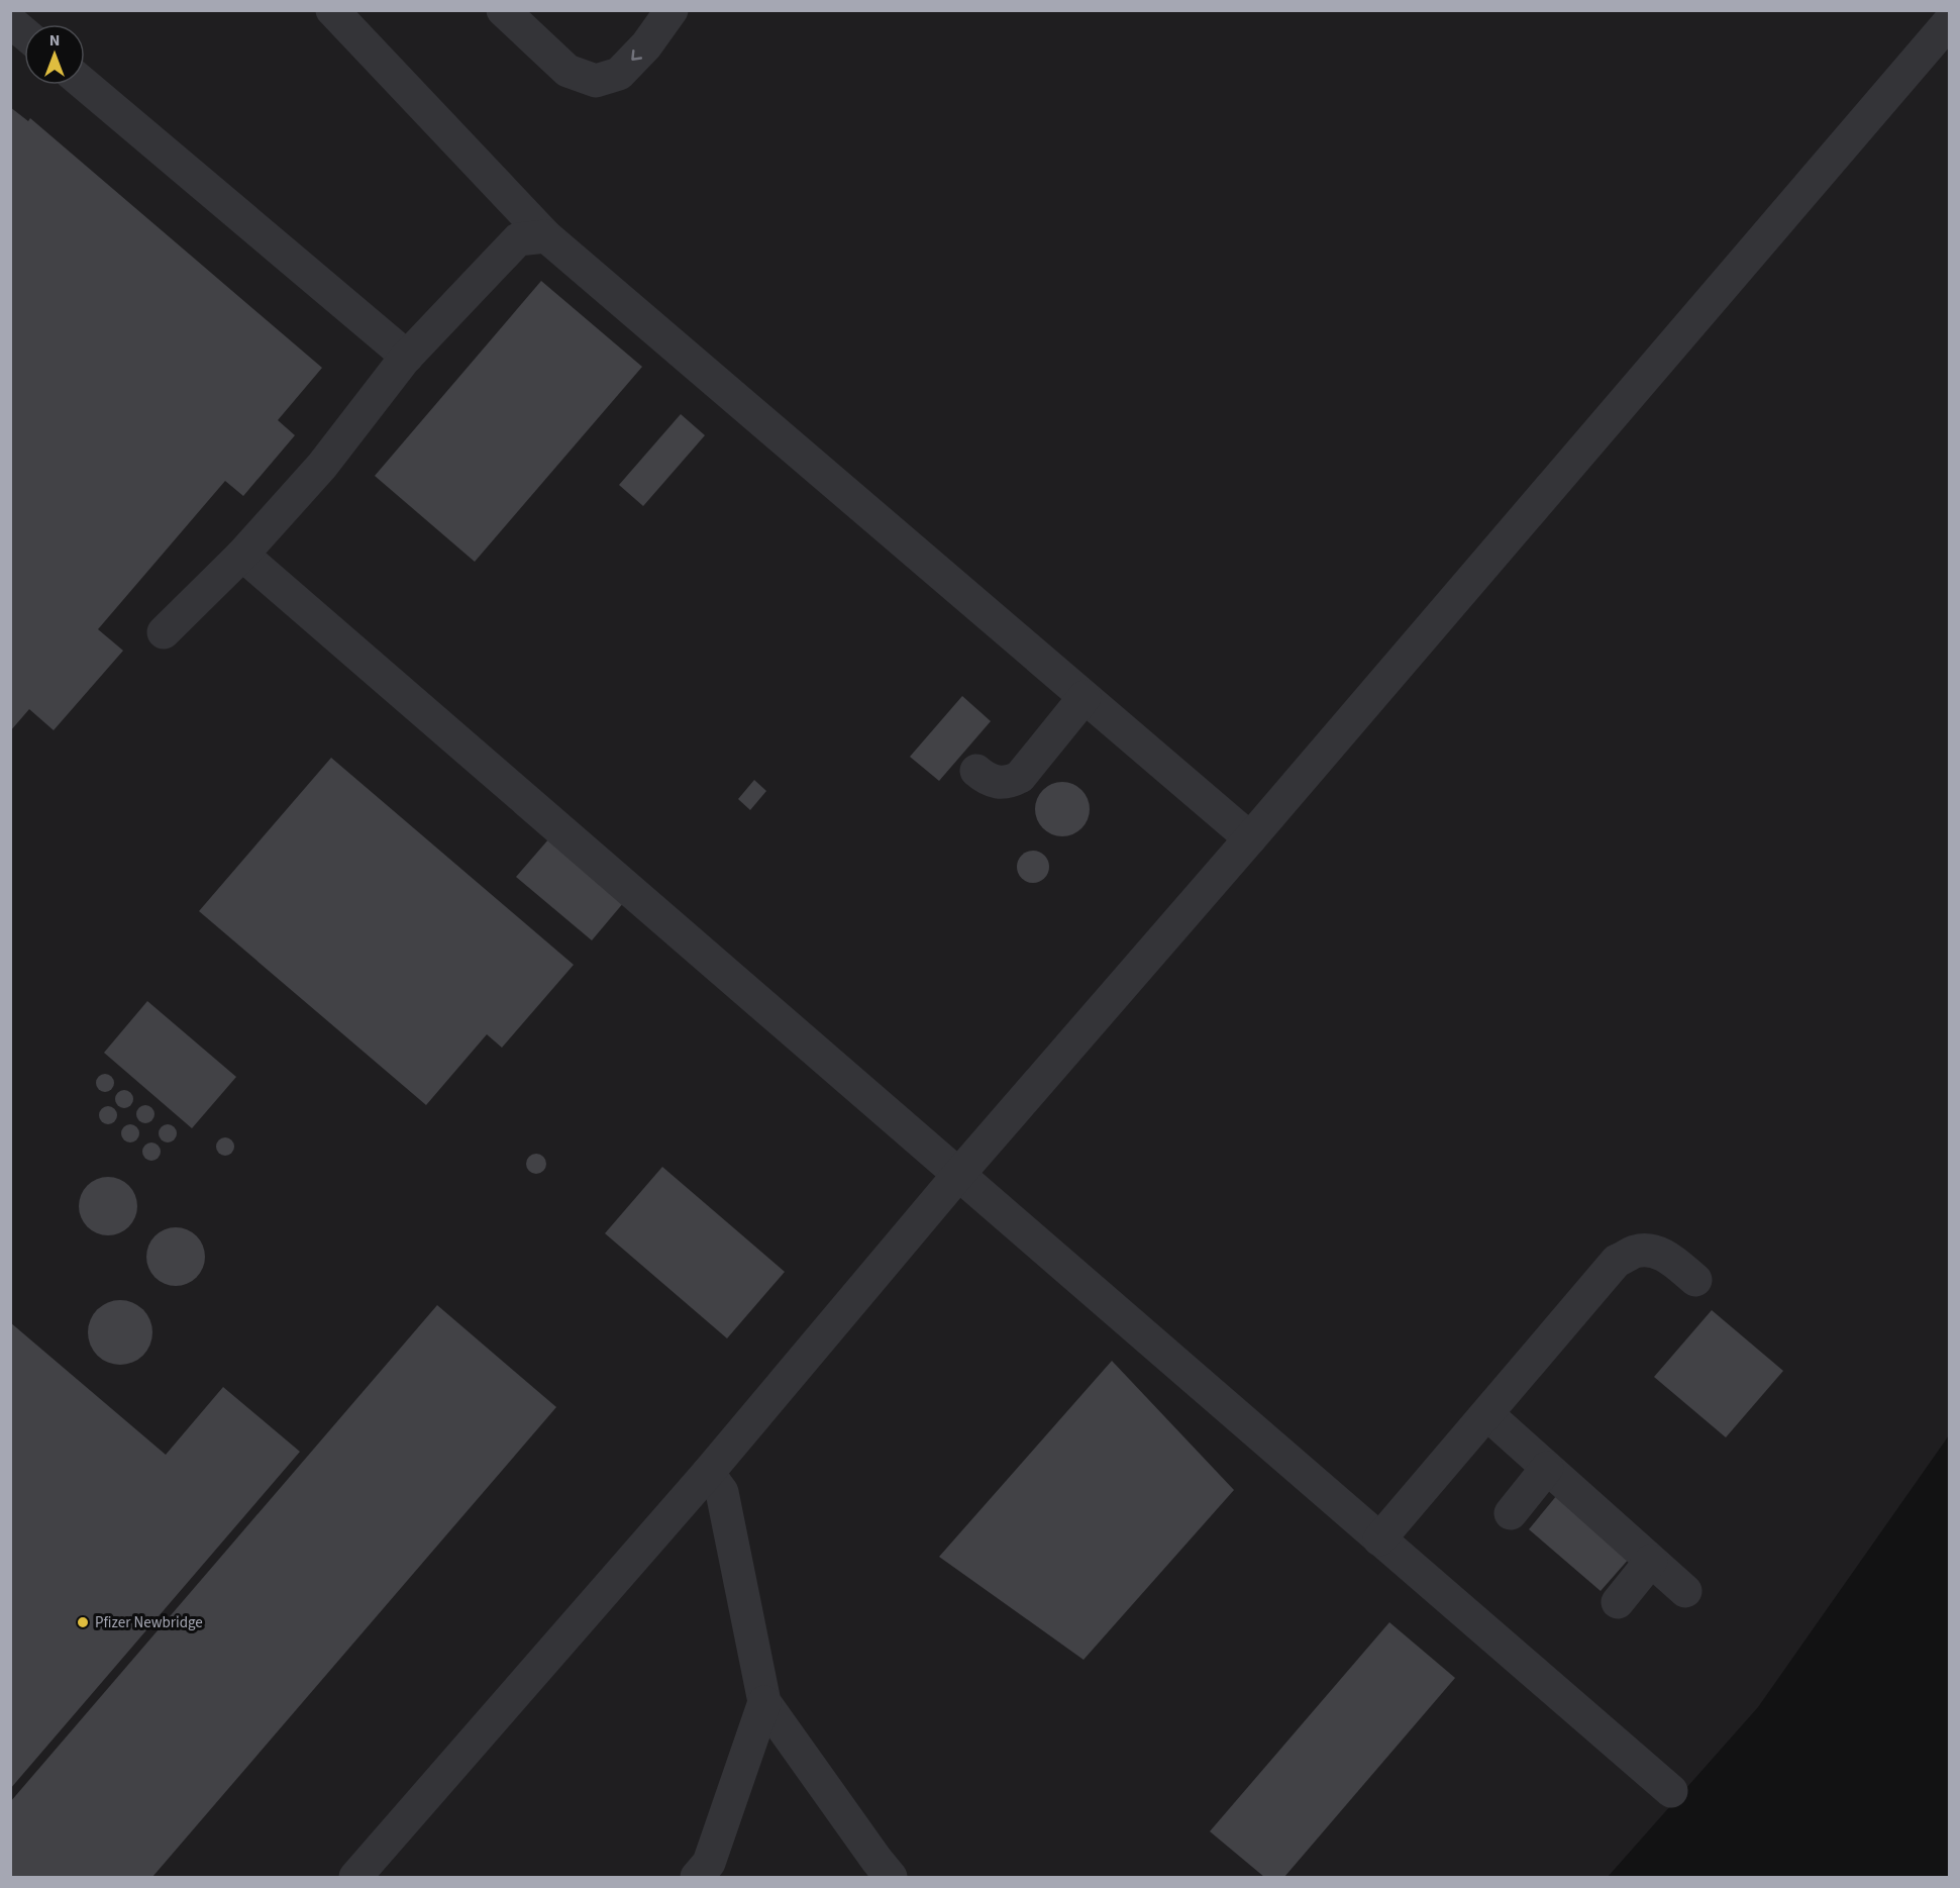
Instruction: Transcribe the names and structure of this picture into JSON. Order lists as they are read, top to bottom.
{
  "places": ["Pfizer Newbridge"],
  "north": "top"
}
